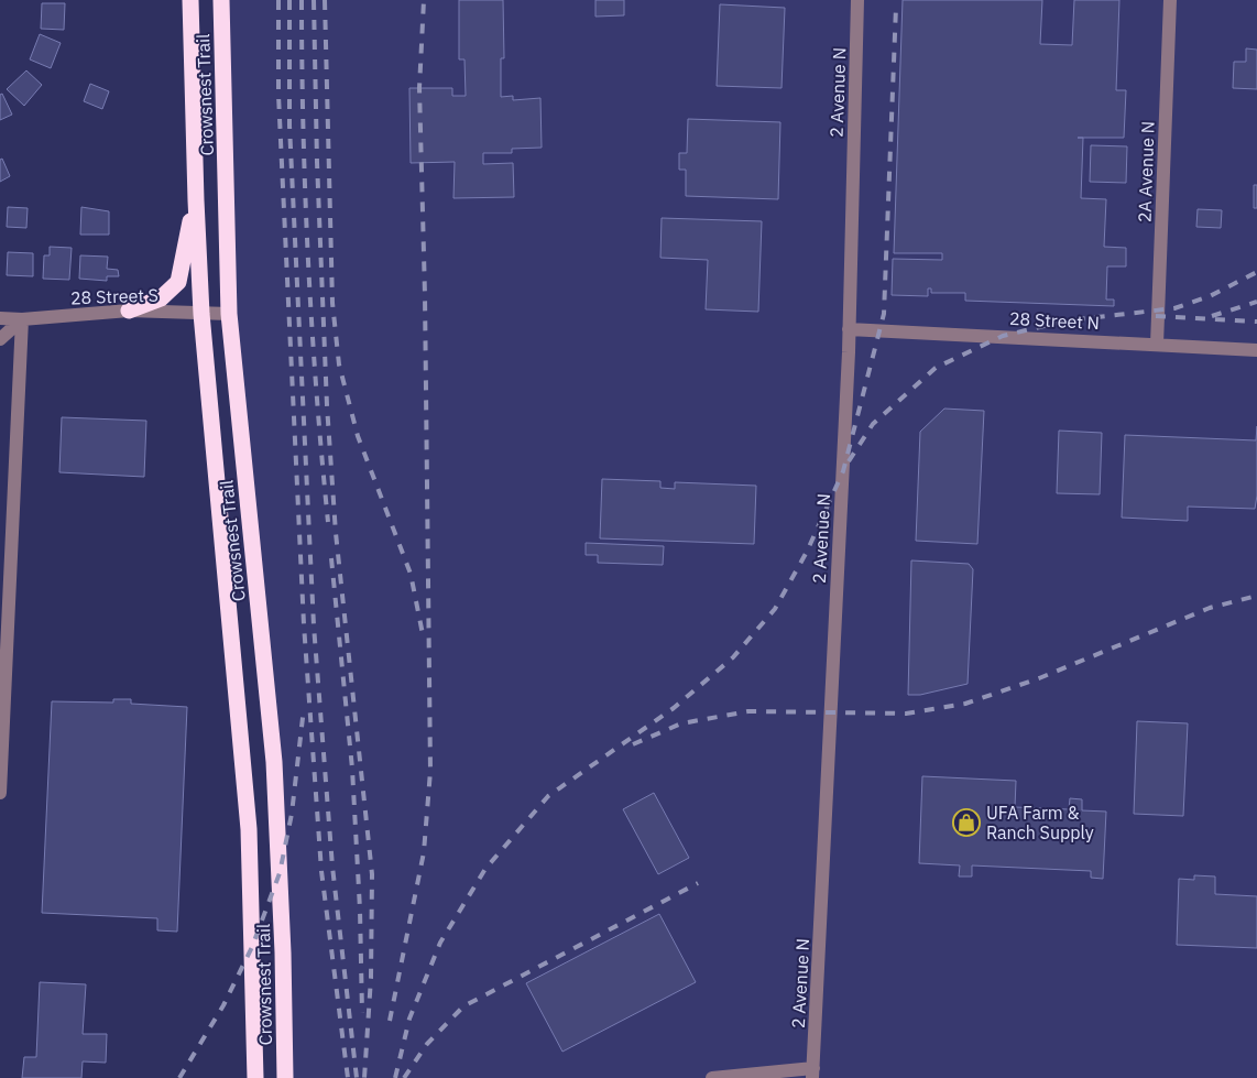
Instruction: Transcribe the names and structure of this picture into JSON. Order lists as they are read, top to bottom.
{
  "streets": {
    "highway": ["Crowsnest Trail"],
    "street": [
      "2 Avenue N",
      "2A Avenue N",
      "28 Street S",
      "28 Street N"
    ]
  },
  "crossings": [
    ["2 Avenue N", "28 Street N"],
    ["Crowsnest Trail", "28 Street S"],
    ["2A Avenue N", "28 Street N"]
  ],
  "places": {
    "shop": ["UFA Farm & Ranch Supply"]
  }
}
